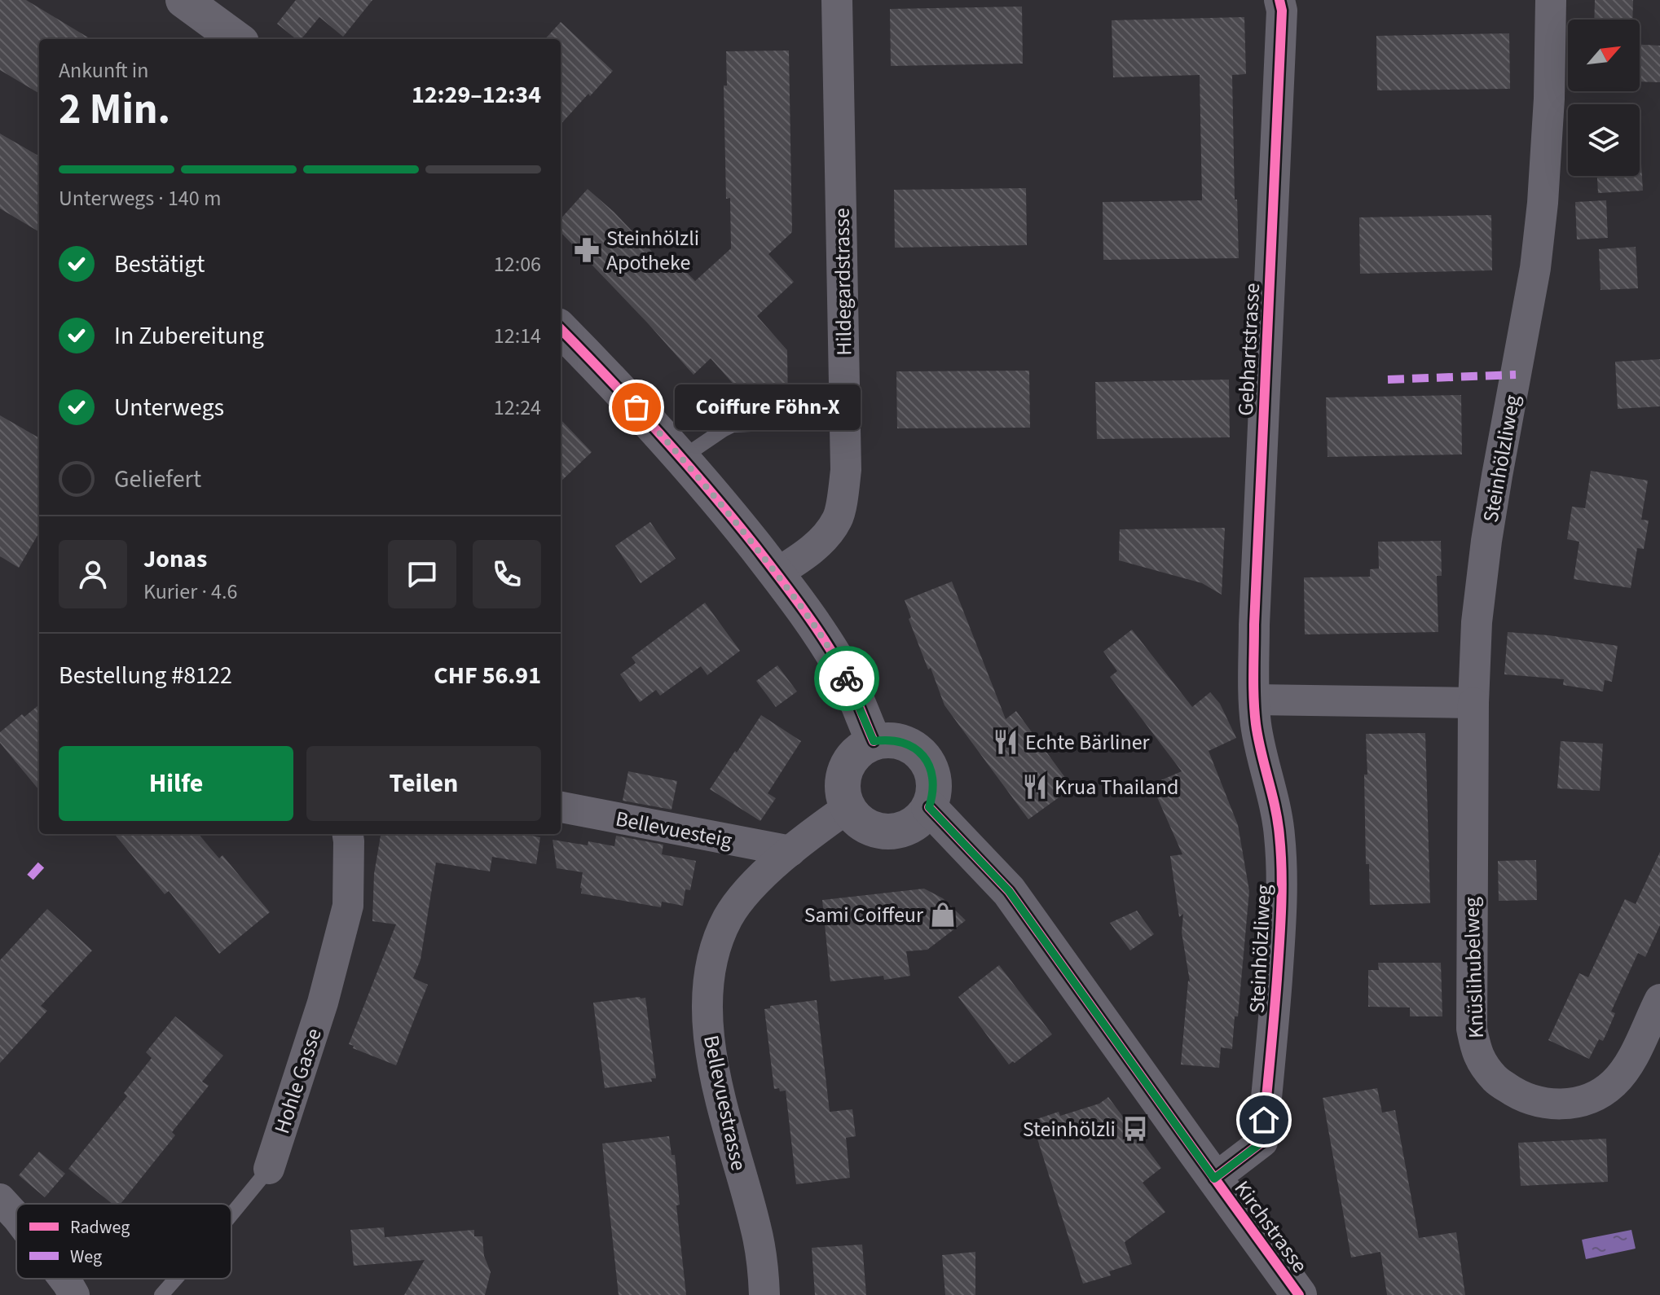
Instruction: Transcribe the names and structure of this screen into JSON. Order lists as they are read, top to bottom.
{
  "streets": {
    "street": [
      "Hildegardstrasse",
      "Gebhartstrasse",
      "Steinhölzliweg",
      "Bellevuesteig",
      "Knüslihubelweg",
      "Hohle Gasse",
      "Bellevuestrasse",
      "Kirchstrasse"
    ]
  },
  "crossings": [
    ["Gebhartstrasse", "Steinhölzliweg"],
    ["Steinhölzliweg", "Knüslihubelweg"],
    ["Steinhölzliweg", "Kirchstrasse"],
    ["Bellevuesteig", "Bellevuestrasse"],
    ["Bellevuestrasse", "Kirchstrasse"]
  ],
  "places": {
    "pharmacy": ["Steinhölzli Apotheke"],
    "other": ["Coiffure Föhn-X"],
    "restaurant": ["Echte Bärliner", "Krua Thailand"],
    "shop": ["Sami Coiffeur"],
    "bus stop": ["Steinhölzli"]
  },
  "legend": ["Radweg", "Weg"],
  "north": "top right",
  "page": {
    "heading": ["2 Min.", "Ankunft in", "12:29–12:34"],
    "panel": [
      "Jonas",
      "Kurier · 4.6",
      "Bestellung #8122",
      "CHF 56.91"
    ],
    "bar": "Unterwegs · 140 m",
    "list": [
      ["Bestätigt", "12:06"],
      ["In Zubereitung", "12:14"],
      ["Unterwegs", "12:24"],
      "Geliefert"
    ],
    "bubble": "Coiffure Föhn-X",
    "buttons": ["Hilfe", "Teilen"]
  }
}
